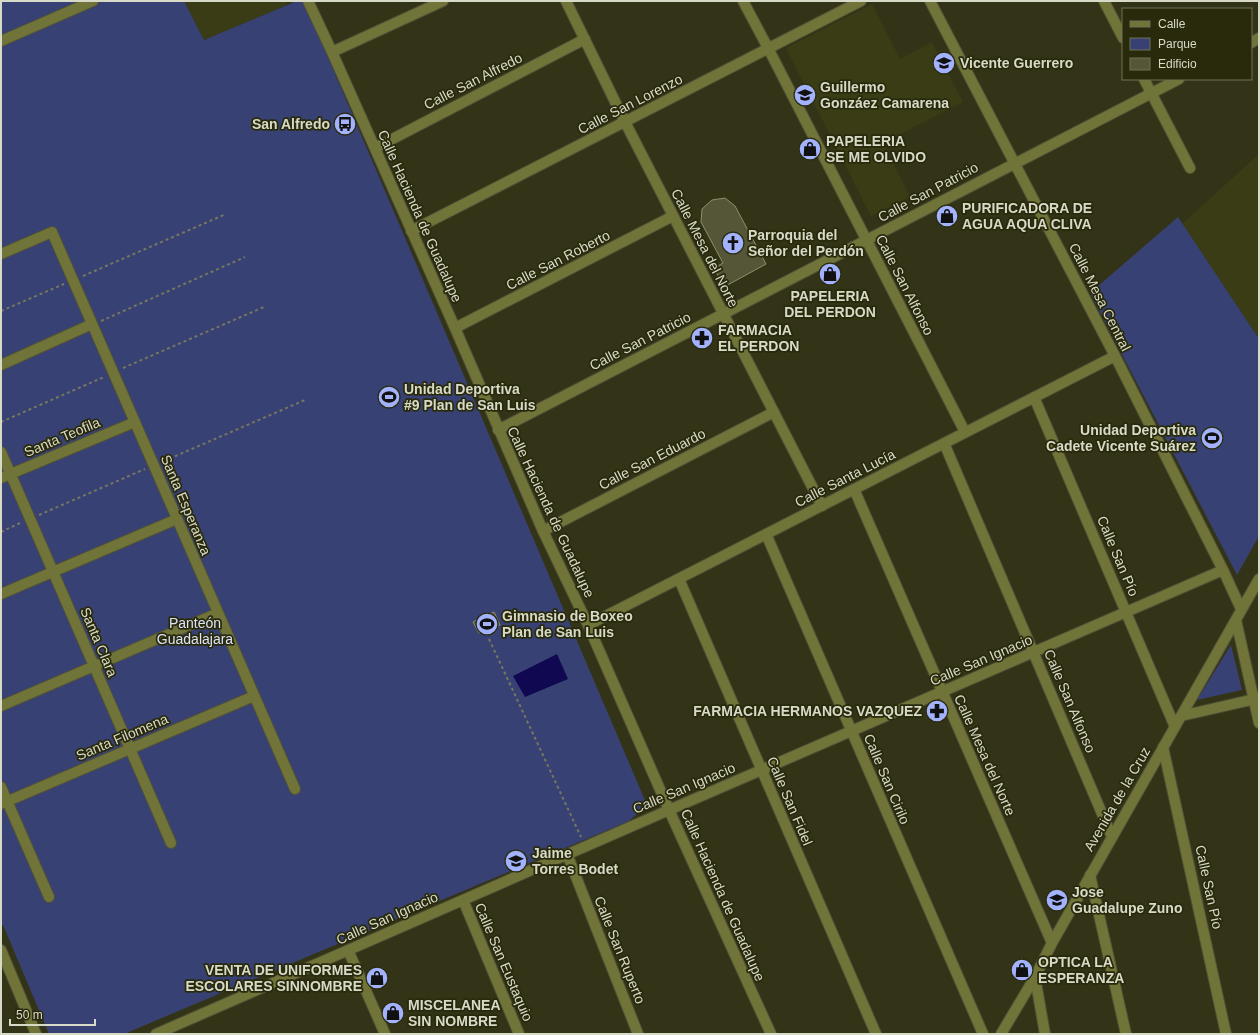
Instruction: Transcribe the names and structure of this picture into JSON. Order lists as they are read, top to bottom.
{
  "streets": {
    "street": [
      "Calle San Alfredo",
      "Calle San Lorenzo",
      "Calle San Patricio",
      "Calle Hacienda de Guadalupe",
      "Calle Mesa del Norte",
      "Calle San Roberto",
      "Calle San Alfonso",
      "Calle Mesa Central",
      "Santa Teofila",
      "Calle San Eduardo",
      "Calle Santa Lucía",
      "Santa Esperanza",
      "Calle San Pío",
      "Santa Clara",
      "Calle San Ignacio",
      "Santa Filomena",
      "Calle San Cirilo",
      "Avenida de la Cruz",
      "Calle San Fidel",
      "Calle San Ruperto",
      "Calle San Eustaquio"
    ]
  },
  "crossings": [
    ["Calle San Alfredo", "Calle Hacienda de Guadalupe"],
    ["Calle San Alfredo", "Calle Mesa del Norte"],
    ["Calle San Lorenzo", "Calle Hacienda de Guadalupe"],
    ["Calle San Lorenzo", "Calle Mesa del Norte"],
    ["Calle San Lorenzo", "Calle San Alfonso"],
    ["Calle San Patricio", "Calle Hacienda de Guadalupe"],
    ["Calle San Patricio", "Calle Mesa del Norte"],
    ["Calle San Patricio", "Calle San Alfonso"],
    ["Calle San Patricio", "Calle Mesa Central"],
    ["Calle Hacienda de Guadalupe", "Calle San Roberto"],
    ["Calle Hacienda de Guadalupe", "Calle San Eduardo"],
    ["Calle Hacienda de Guadalupe", "Calle Santa Lucía"],
    ["Calle Hacienda de Guadalupe", "Calle San Ignacio"],
    ["Calle Mesa del Norte", "Calle San Roberto"],
    ["Calle Mesa del Norte", "Calle San Eduardo"],
    ["Calle Mesa del Norte", "Calle Santa Lucía"],
    ["Calle Mesa del Norte", "Calle San Ignacio"],
    ["Calle Mesa del Norte", "Avenida de la Cruz"],
    ["Calle San Alfonso", "Calle Santa Lucía"],
    ["Calle San Alfonso", "Calle San Ignacio"],
    ["Calle San Alfonso", "Avenida de la Cruz"],
    ["Calle Mesa Central", "Calle Santa Lucía"],
    ["Calle Mesa Central", "Calle San Ignacio"],
    ["Calle Mesa Central", "Avenida de la Cruz"],
    ["Santa Teofila", "Santa Esperanza"],
    ["Santa Teofila", "Santa Clara"],
    ["Calle Santa Lucía", "Calle San Pío"],
    ["Calle Santa Lucía", "Calle San Cirilo"],
    ["Calle Santa Lucía", "Calle San Fidel"],
    ["Santa Esperanza", "Santa Filomena"],
    ["Calle San Pío", "Calle San Ignacio"],
    ["Calle San Pío", "Avenida de la Cruz"],
    ["Santa Clara", "Santa Filomena"],
    ["Calle San Ignacio", "Calle San Cirilo"],
    ["Calle San Ignacio", "Calle San Fidel"],
    ["Calle San Ignacio", "Calle San Ruperto"],
    ["Calle San Ignacio", "Calle San Eustaquio"]
  ],
  "parks": ["Panteón Guadalajara"],
  "places": {
    "school or university": [
      "Vicente Guerrero",
      "Guillermo Gonzáez Camarena",
      "Jaime Torres Bodet",
      "Jose Guadalupe Zuno"
    ],
    "bus stop": ["San Alfredo"],
    "shop": [
      "PAPELERIA SE ME OLVIDO",
      "PURIFICADORA DE AGUA AQUA CLIVA",
      "PAPELERIA DEL PERDON",
      "OPTICA LA ESPERANZA",
      "VENTA DE UNIFORMES ESCOLARES SINNOMBRE",
      "MISCELANEA SIN NOMBRE"
    ],
    "church": ["Parroquia del Señor del Perdón"],
    "pharmacy": ["FARMACIA EL PERDON", "FARMACIA HERMANOS VAZQUEZ"],
    "sports": ["Unidad Deportiva #9 Plan de San Luis", "Unidad Deportiva Cadete Vicente Suárez", "Gimnasio de Boxeo Plan de San Luis"]
  },
  "legend": ["Calle", "Parque", "Edificio"],
  "scale_bar": "50 m"
}
